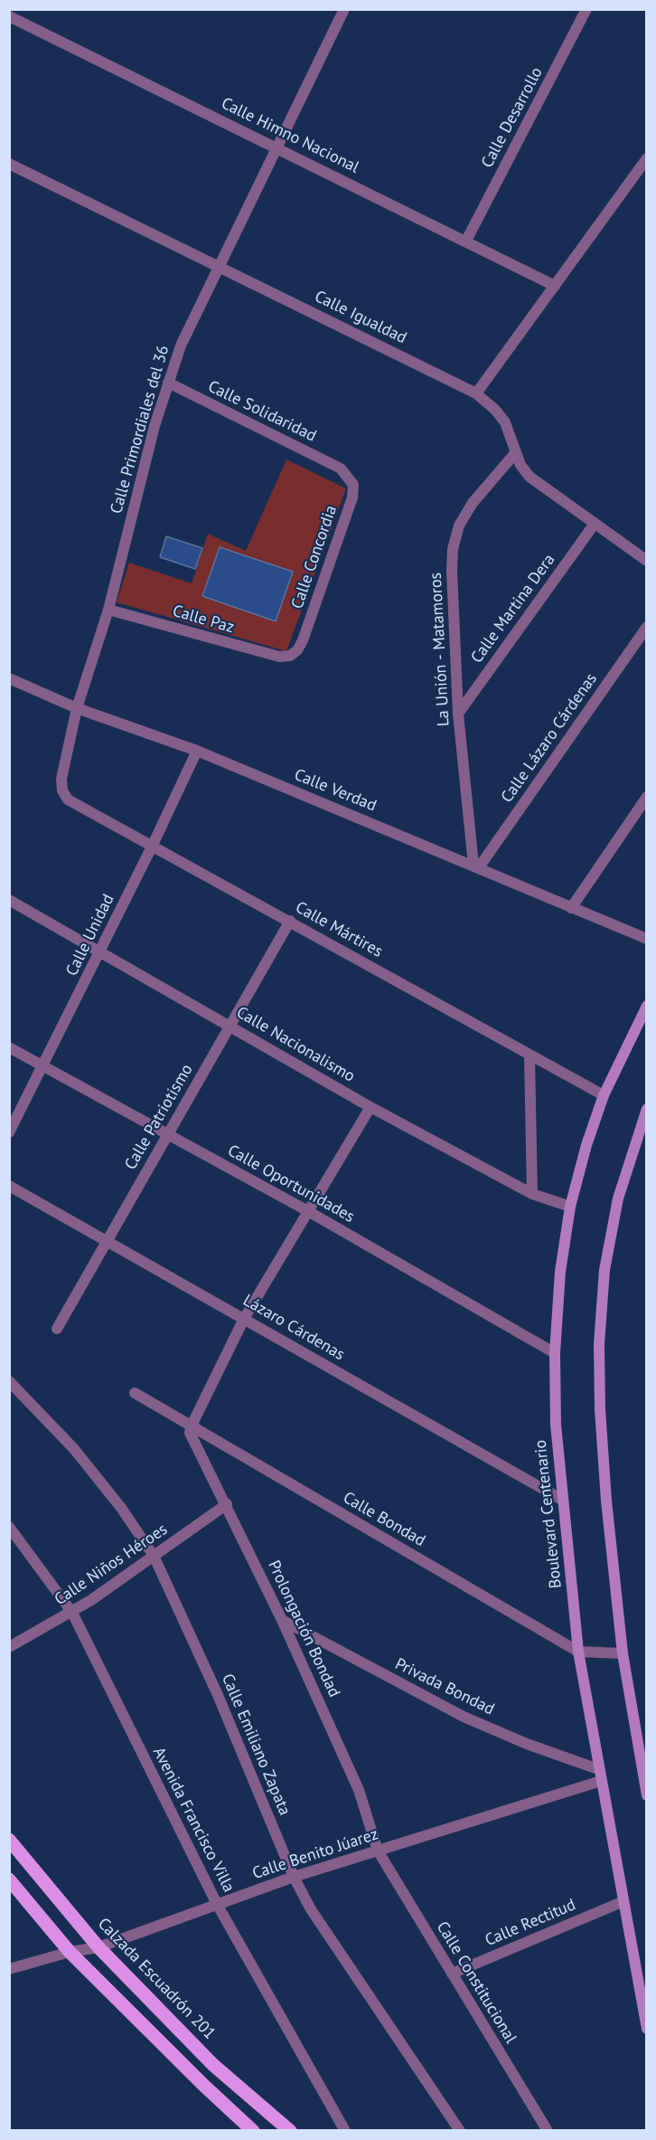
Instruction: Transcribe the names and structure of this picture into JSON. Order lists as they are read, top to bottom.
{
  "streets": {
    "main road": ["Boulevard Centenario", "Calzada Escuadrón 201"],
    "street": [
      "Calle Desarrollo",
      "Calle Himno Nacional",
      "Calle Igualdad",
      "Calle Solidaridad",
      "Calle Primordiales del 36",
      "Calle Concordia",
      "Calle Martina Dera",
      "Calle Paz",
      "La Unión - Matamoros",
      "Calle Lázaro Cárdenas",
      "Calle Verdad",
      "Calle Mártires",
      "Calle Unidad",
      "Calle Nacionalismo",
      "Calle Patriotismo",
      "Calle Oportunidades",
      "Lázaro Cárdenas",
      "Calle Bondad",
      "Calle Niños Héroes",
      "Prolongación Bondad",
      "Privada Bondad",
      "Calle Emiliano Zapata",
      "Avenida Francisco Villa",
      "Calle Benito Júarez",
      "Calle Rectitud",
      "Calle Constitucional"
    ]
  },
  "crossings": [
    ["Calle Desarrollo", "Calle Himno Nacional"],
    ["Calle Himno Nacional", "Calle Primordiales del 36"],
    ["Calle Igualdad", "Calle Primordiales del 36"],
    ["Calle Igualdad", "Calle Martina Dera"],
    ["Calle Igualdad", "La Unión - Matamoros"],
    ["Calle Solidaridad", "Calle Primordiales del 36"],
    ["Calle Solidaridad", "Calle Concordia"],
    ["Calle Primordiales del 36", "Calle Paz"],
    ["Calle Primordiales del 36", "Calle Verdad"],
    ["Calle Primordiales del 36", "Calle Mártires"],
    ["Calle Concordia", "Calle Paz"],
    ["Calle Martina Dera", "La Unión - Matamoros"],
    ["La Unión - Matamoros", "Calle Lázaro Cárdenas"],
    ["La Unión - Matamoros", "Calle Verdad"],
    ["Calle Lázaro Cárdenas", "Calle Verdad"],
    ["Calle Verdad", "Calle Unidad"],
    ["Calle Mártires", "Calle Unidad"],
    ["Calle Mártires", "Calle Patriotismo"],
    ["Calle Mártires", "Boulevard Centenario"],
    ["Calle Unidad", "Calle Nacionalismo"],
    ["Calle Unidad", "Calle Oportunidades"],
    ["Calle Nacionalismo", "Calle Patriotismo"],
    ["Calle Nacionalismo", "Boulevard Centenario"],
    ["Calle Patriotismo", "Calle Oportunidades"],
    ["Calle Patriotismo", "Lázaro Cárdenas"],
    ["Calle Oportunidades", "Boulevard Centenario"],
    ["Lázaro Cárdenas", "Boulevard Centenario"],
    ["Boulevard Centenario", "Calle Bondad"],
    ["Boulevard Centenario", "Privada Bondad"],
    ["Boulevard Centenario", "Calle Benito Júarez"],
    ["Boulevard Centenario", "Calle Rectitud"],
    ["Calle Bondad", "Prolongación Bondad"],
    ["Calle Niños Héroes", "Prolongación Bondad"],
    ["Calle Niños Héroes", "Calle Emiliano Zapata"],
    ["Calle Niños Héroes", "Avenida Francisco Villa"],
    ["Prolongación Bondad", "Privada Bondad"],
    ["Prolongación Bondad", "Calle Benito Júarez"],
    ["Prolongación Bondad", "Calle Constitucional"],
    ["Calle Emiliano Zapata", "Calle Benito Júarez"],
    ["Avenida Francisco Villa", "Calle Benito Júarez"],
    ["Calle Benito Júarez", "Calzada Escuadrón 201"],
    ["Calle Benito Júarez", "Calle Constitucional"],
    ["Calle Rectitud", "Calle Constitucional"]
  ]
}
